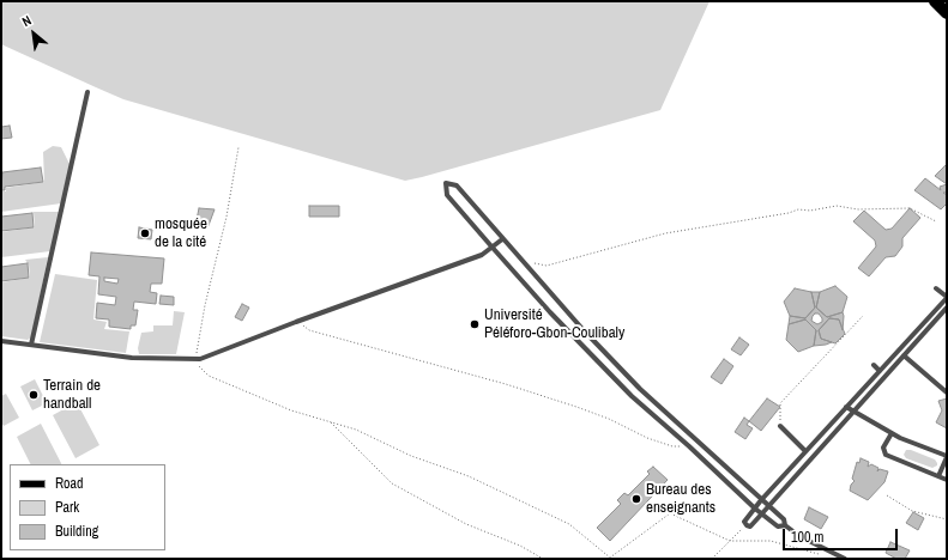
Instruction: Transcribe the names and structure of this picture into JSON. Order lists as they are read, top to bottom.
{
  "places": [
    "mosquée de la cité",
    "Université Péléforo-Gbon-Coulibaly",
    "Terrain de handball",
    "Bureau des enseignants"
  ],
  "legend": ["Road", "Park", "Building"],
  "scale_bar": "100 m",
  "north": "top left"
}
